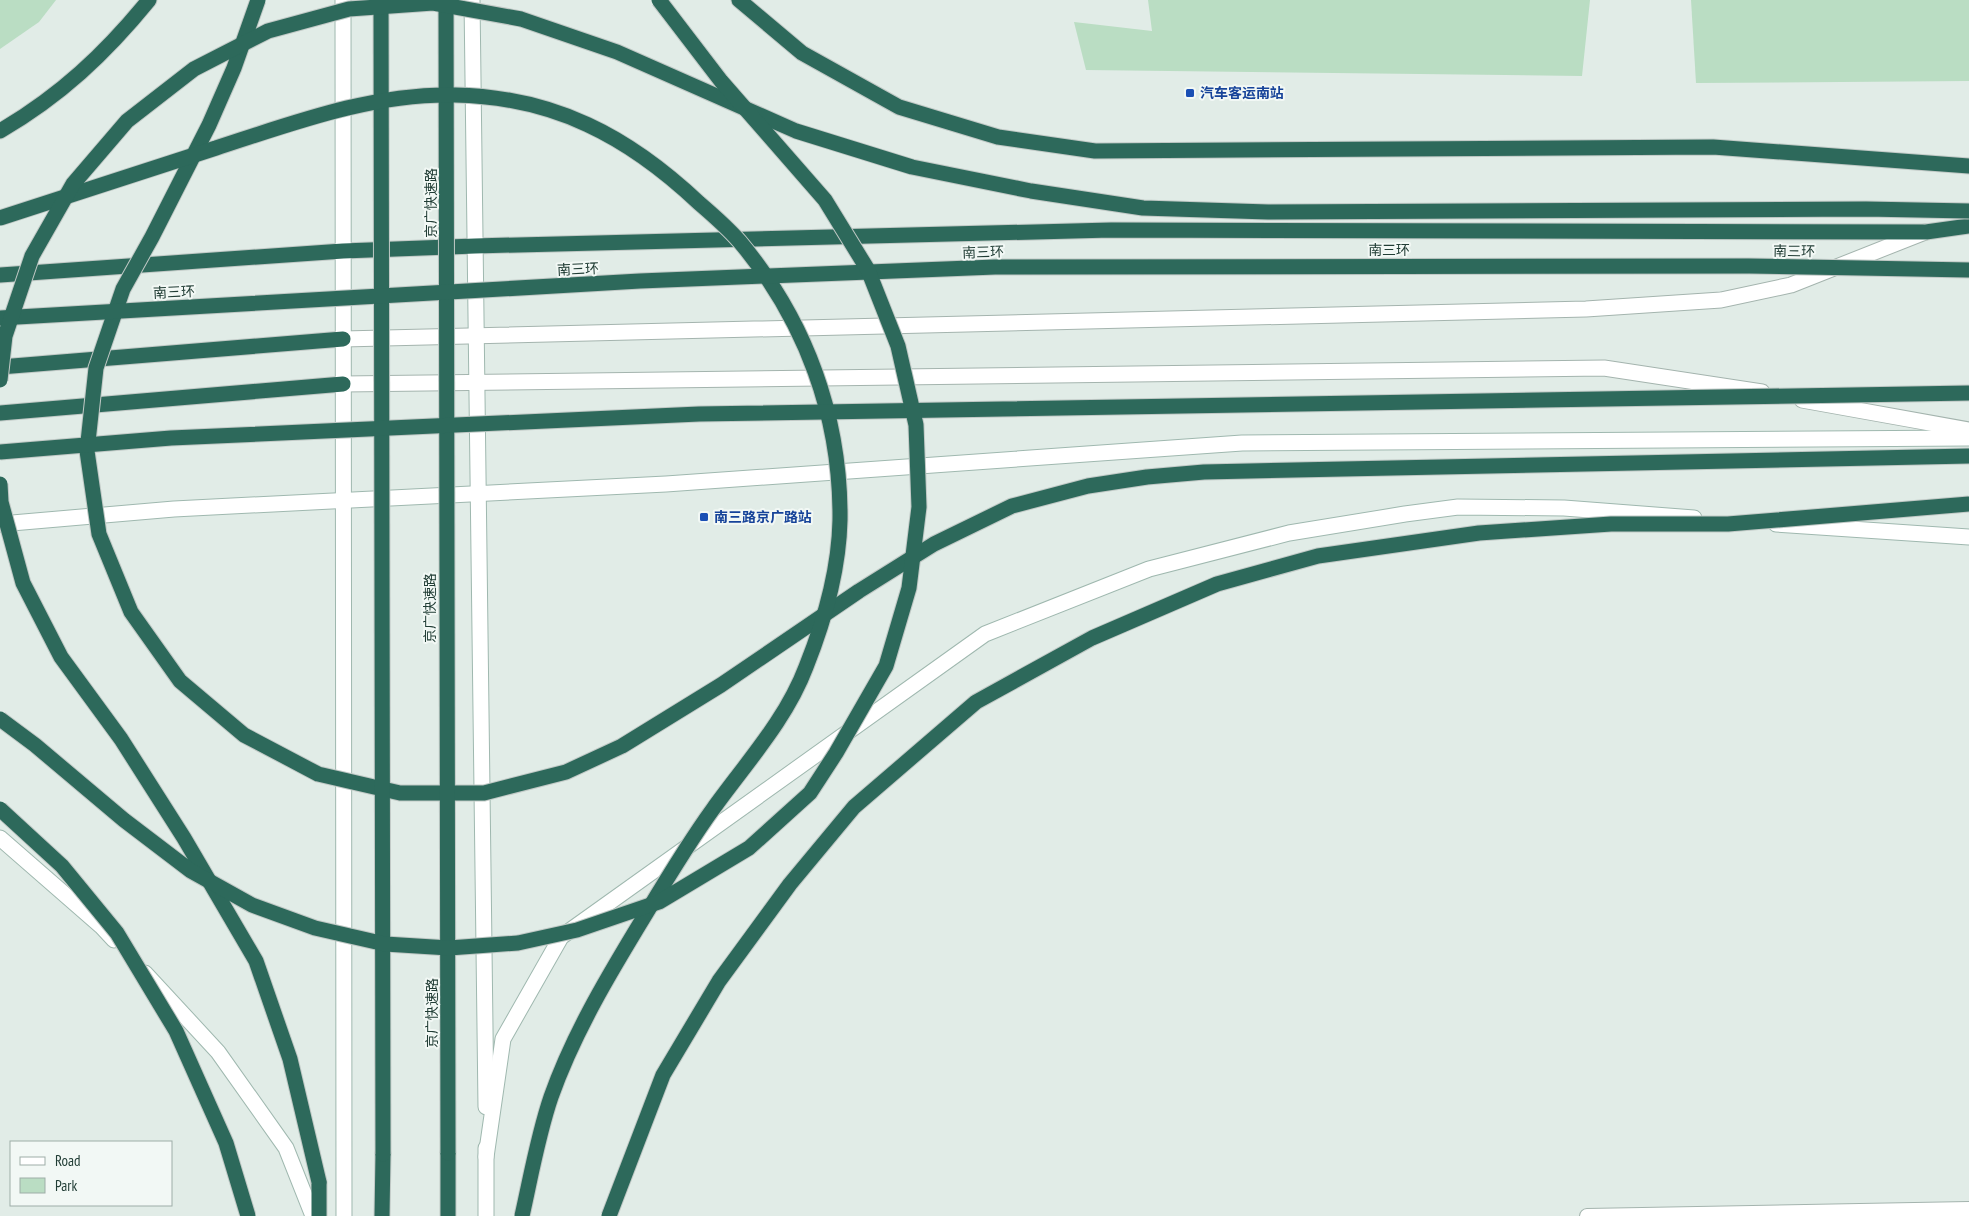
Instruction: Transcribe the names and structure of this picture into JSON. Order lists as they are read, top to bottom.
{
  "streets": {
    "highway": ["京广快速路", "南三环"]
  },
  "places": {
    "transit": ["汽车客运南站", "南三路京广路站"]
  },
  "legend": ["Road", "Park"]
}
